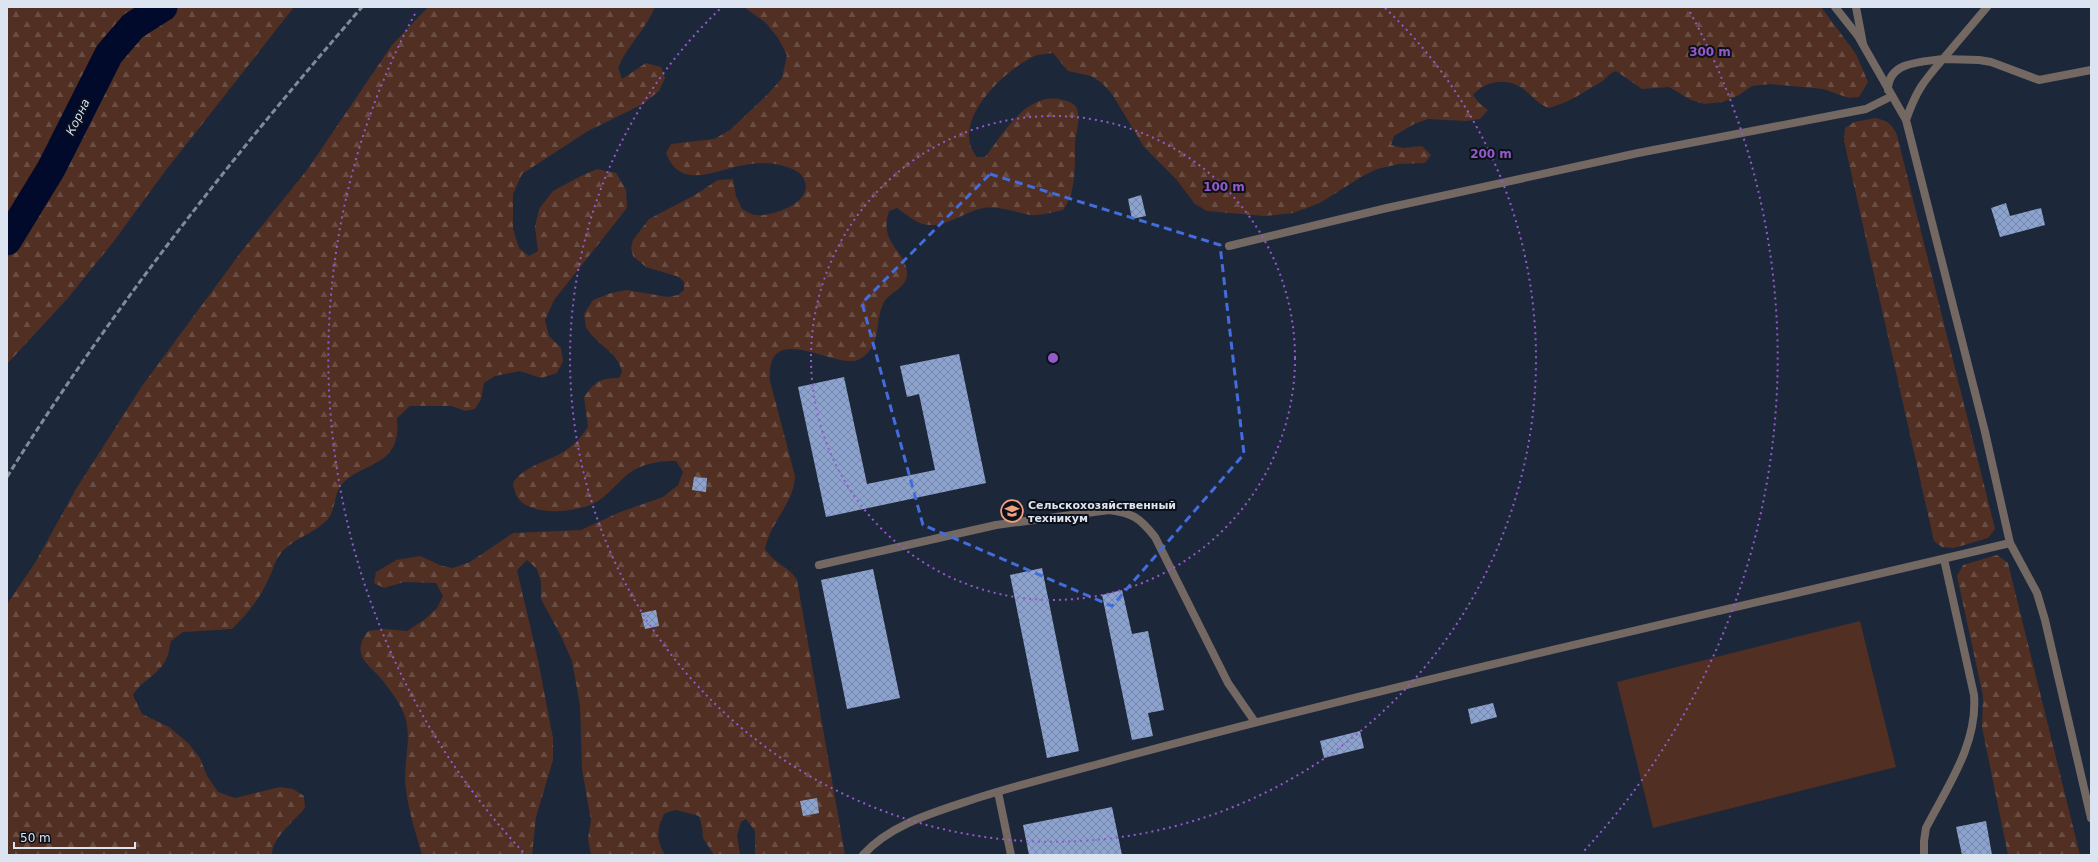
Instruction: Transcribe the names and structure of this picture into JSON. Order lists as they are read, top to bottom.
{
  "water": ["Корна"],
  "places": {
    "school or university": ["Сельскохозяйственный техникум"]
  },
  "scale_bar": "50 m",
  "rings": ["300 m", "200 m", "100 m"]
}
